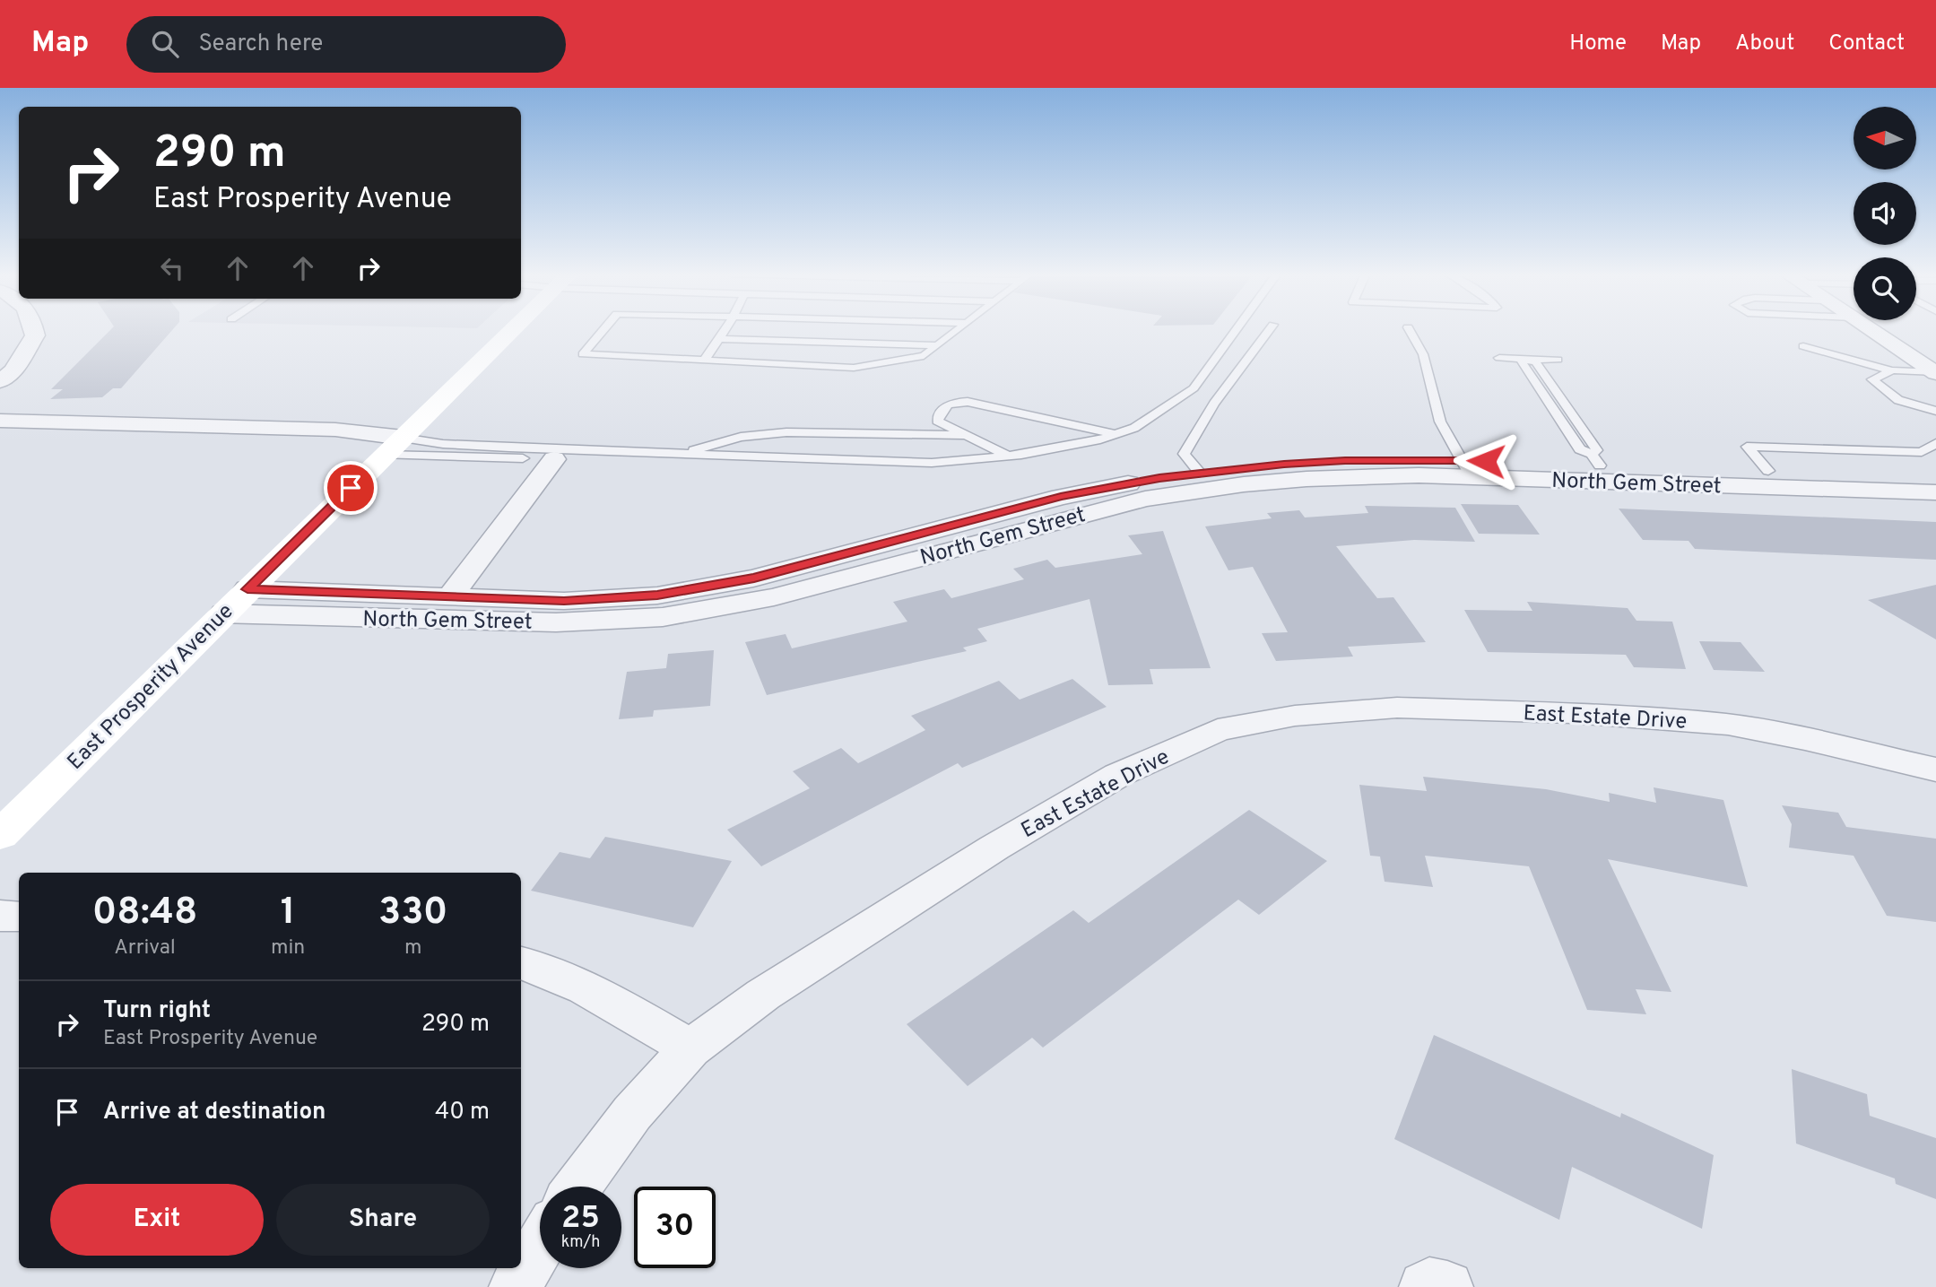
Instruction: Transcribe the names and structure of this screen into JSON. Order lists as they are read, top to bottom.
{
  "streets": {
    "main road": ["East Prosperity Avenue"],
    "street": ["North Gem Street", "East Estate Drive"]
  },
  "crossings": [
    ["North Gem Street", "East Prosperity Avenue"]
  ],
  "north": "left",
  "page": {
    "header": "Map",
    "search": "Search here",
    "nav": [
      "Home",
      "Map",
      "About",
      "Contact"
    ],
    "turn": ["290 m", "East Prosperity Avenue"],
    "eta": [
      "08:48",
      "Arrival",
      "1",
      "min",
      "330",
      "m"
    ],
    "list": [
      {
        "name": "Turn right",
        "note": "East Prosperity Avenue",
        "value": "290 m"
      },
      {
        "name": "Arrive at destination",
        "value": "40 m"
      }
    ],
    "buttons": ["Exit", "Share"],
    "speed": "25 km/h",
    "limit": "30"
  }
}
